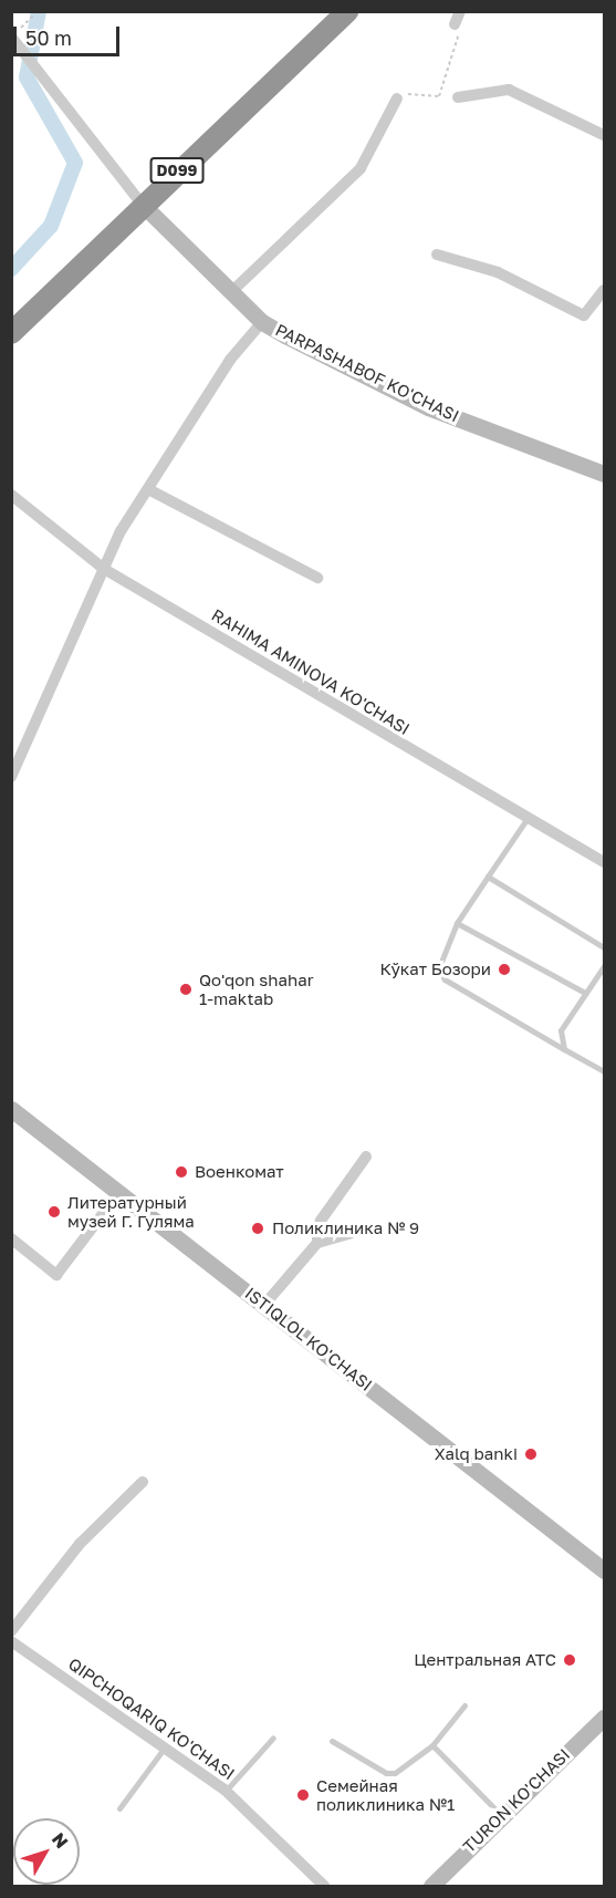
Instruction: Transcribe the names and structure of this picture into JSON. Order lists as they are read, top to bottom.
{
  "streets": {
    "highway": ["D099"],
    "main road": ["PARPASHABOF KO'CHASI", "ISTIQLOL KO'CHASI", "TURON KO'CHASI"],
    "street": ["RAHIMA AMINOVA KO'CHASI", "QIPCHOQARIQ KO'CHASI"]
  },
  "crossings": [
    ["D099", "PARPASHABOF KO'CHASI"]
  ],
  "places": [
    "Кўкат Бозори",
    "Qo'qon shahar 1-maktab",
    "Военкомат",
    "Литературный музей Г. Гуляма",
    "Поликлиника № 9",
    "Xalq banki",
    "Центральная АТС",
    "Семейная поликлиника №1"
  ],
  "scale_bar": "50 m",
  "north": "top right"
}
